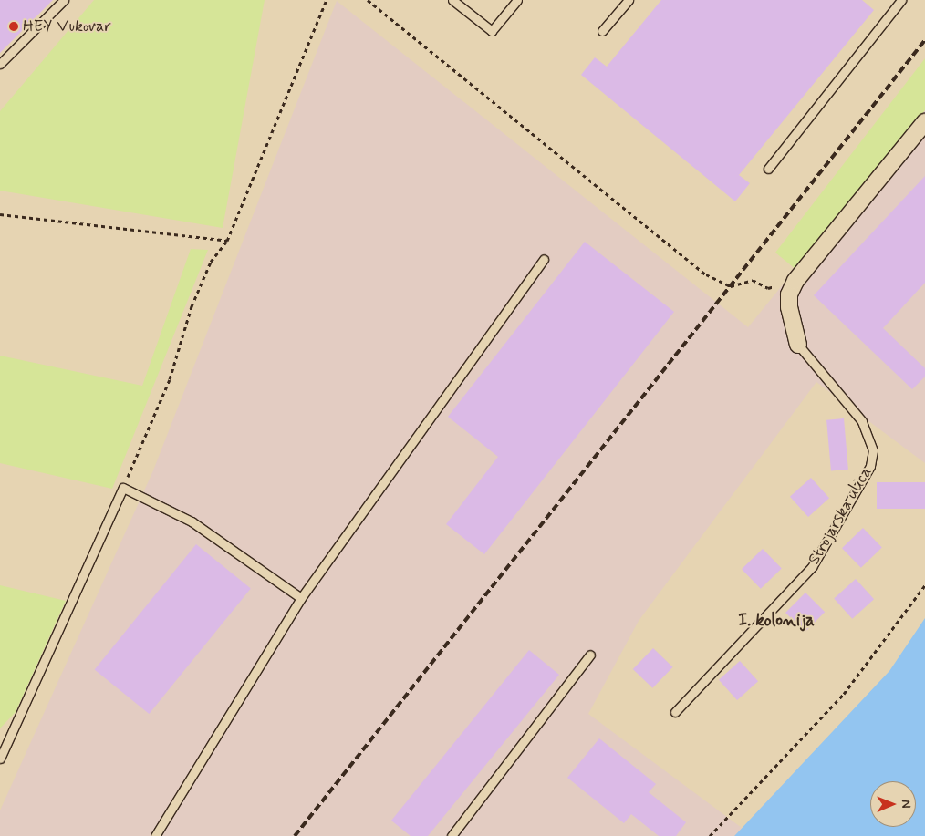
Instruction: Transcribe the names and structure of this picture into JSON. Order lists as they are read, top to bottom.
{
  "streets": {
    "street": ["Strojarska ulica"]
  },
  "districts": ["I. kolonija"],
  "places": ["HEY Vukovar"],
  "north": "right"
}
